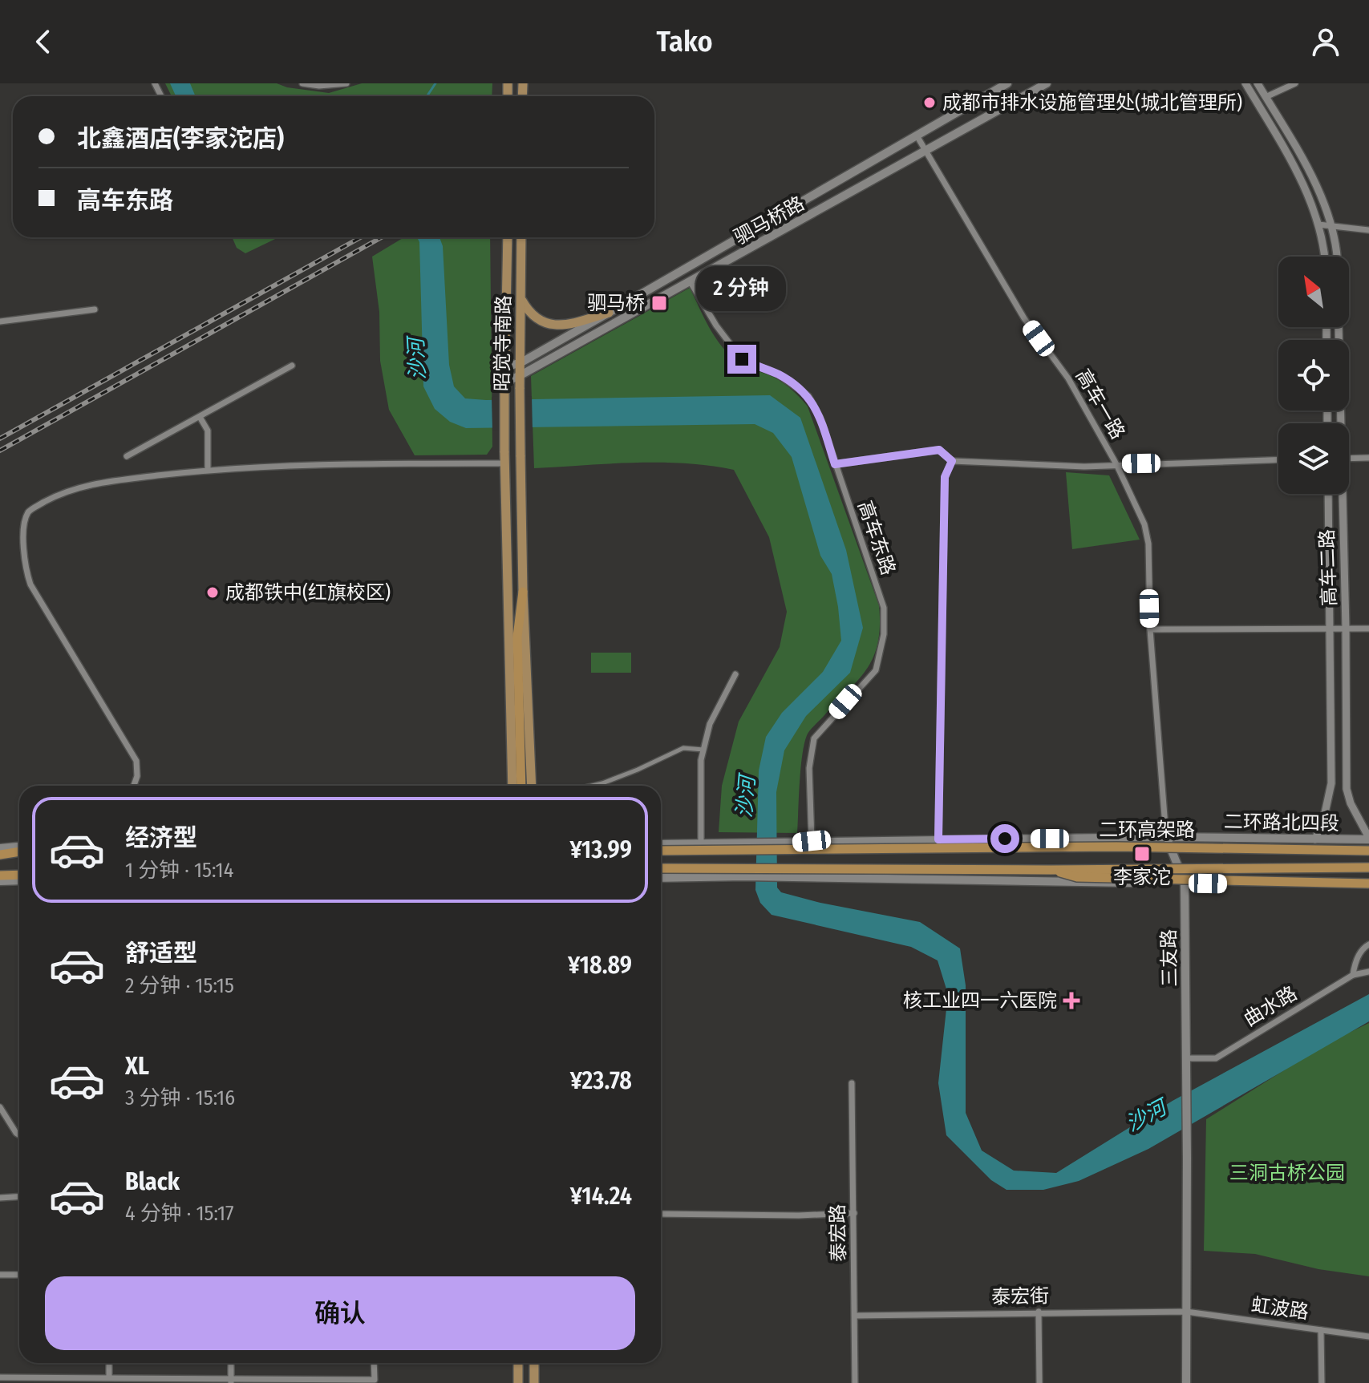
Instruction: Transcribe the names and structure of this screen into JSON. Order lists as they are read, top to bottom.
{
  "streets": {
    "highway": ["二环高架路"],
    "main road": [
      "驷马桥路",
      "昭觉寺南路",
      "二环路北四段",
      "三友路"
    ],
    "street": [
      "高车一路",
      "高车东路",
      "高车二路",
      "曲水路",
      "泰宏路",
      "泰宏街",
      "虹波路"
    ]
  },
  "crossings": [
    ["驷马桥路", "昭觉寺南路"],
    ["驷马桥路", "高车一路"],
    ["驷马桥路", "高车东路"],
    ["高车一路", "二环路北四段"],
    ["高车一路", "三友路"],
    ["高车东路", "二环路北四段"],
    ["高车二路", "二环路北四段"],
    ["二环路北四段", "三友路"],
    ["三友路", "曲水路"],
    ["三友路", "泰宏街"],
    ["三友路", "虹波路"],
    ["泰宏路", "泰宏街"],
    ["泰宏街", "虹波路"]
  ],
  "water": ["沙河"],
  "parks": ["三洞古桥公园"],
  "places": {
    "other": ["成都市排水设施管理处(城北管理所)", "成都铁中(红旗校区)"],
    "transit": ["驷马桥", "李家沱"],
    "health": ["核工业四一六医院"]
  },
  "north": "top left",
  "page": {
    "header": "Tako",
    "banner": ["北鑫酒店(李家沱店)", "高车东路"],
    "bubble": "2 分钟",
    "list": [
      {
        "name": "经济型",
        "note": "1 分钟 · 15:14",
        "value": "¥13.99"
      },
      {
        "name": "舒适型",
        "note": "2 分钟 · 15:15",
        "value": "¥18.89"
      },
      {
        "name": "XL",
        "note": "3 分钟 · 15:16",
        "value": "¥23.78"
      },
      {
        "name": "Black",
        "note": "4 分钟 · 15:17",
        "value": "¥14.24"
      }
    ],
    "buttons": "确认"
  }
}
